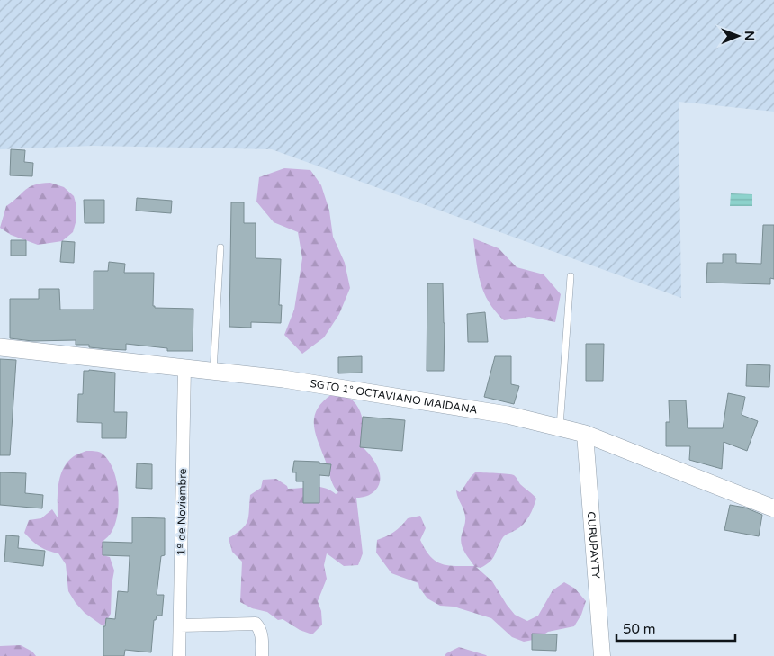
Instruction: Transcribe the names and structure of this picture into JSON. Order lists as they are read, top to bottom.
{
  "streets": {
    "main road": ["SGTO 1° OCTAVIANO MAIDANA"],
    "street": ["1º de Noviembre", "CURUPAYTY"]
  },
  "crossings": [
    ["SGTO 1° OCTAVIANO MAIDANA", "1º de Noviembre"],
    ["SGTO 1° OCTAVIANO MAIDANA", "CURUPAYTY"]
  ],
  "scale_bar": "50 m",
  "north": "right"
}
